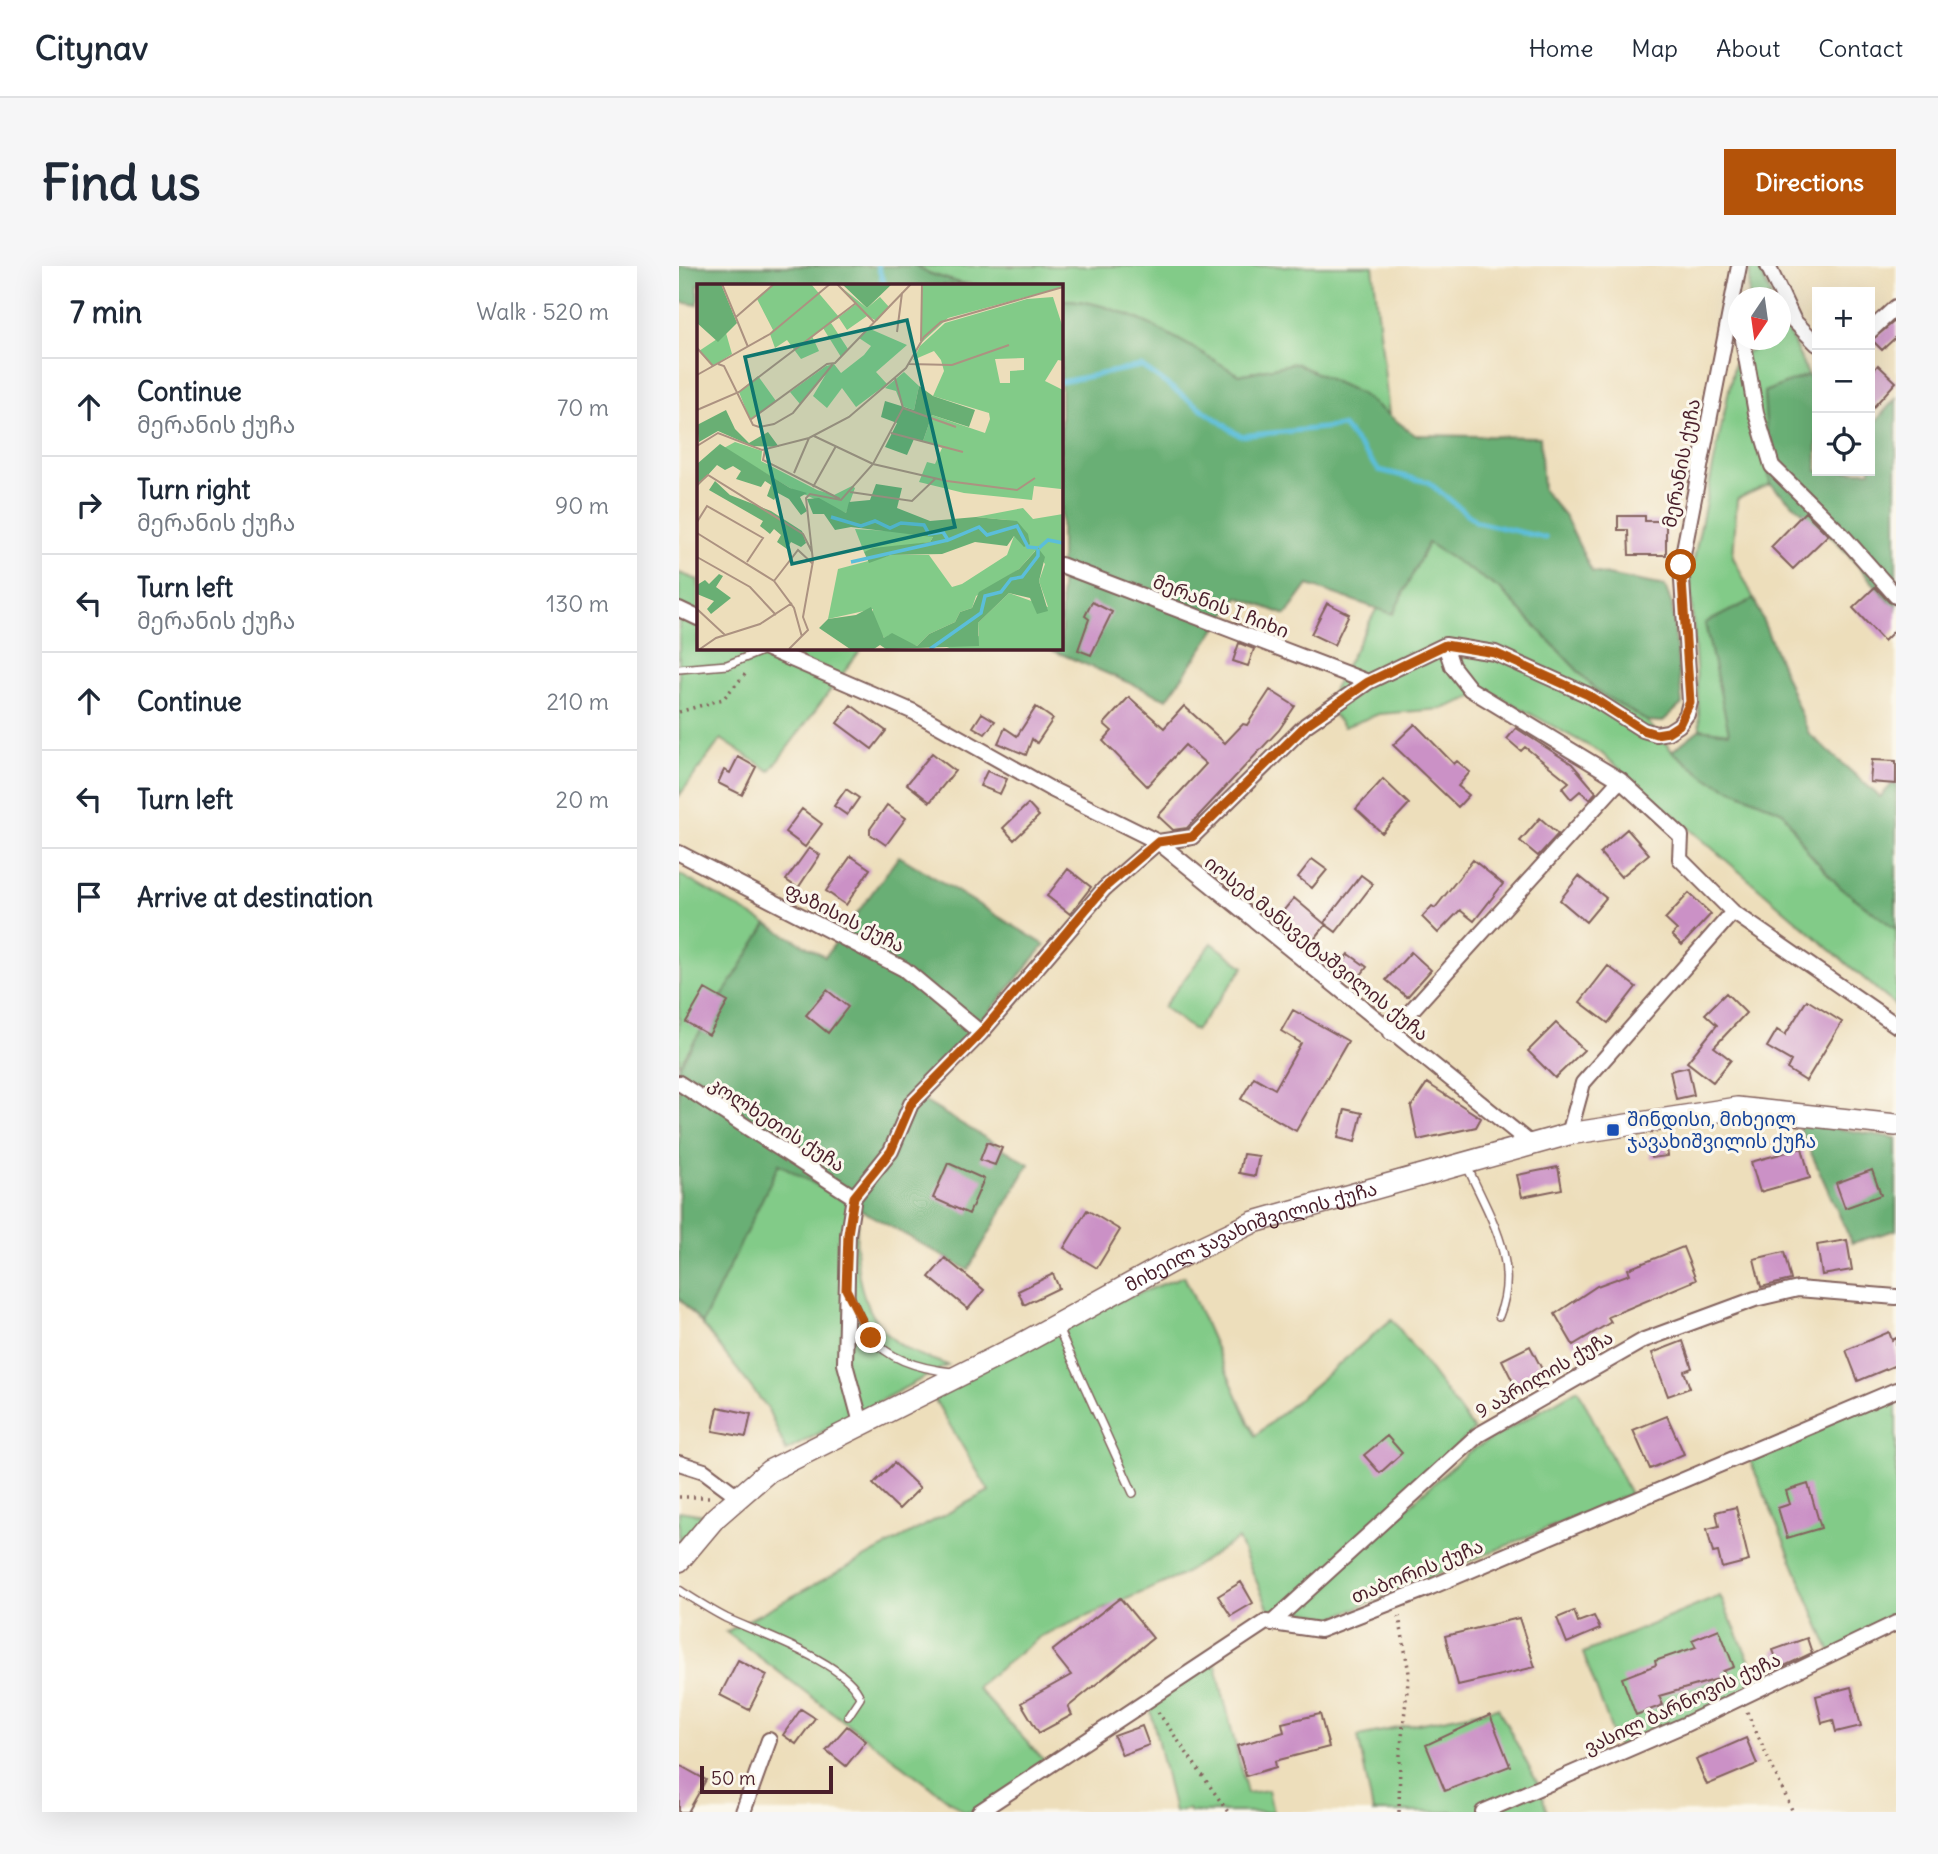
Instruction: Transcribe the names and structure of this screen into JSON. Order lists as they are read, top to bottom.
{
  "streets": {
    "main road": ["მიხეილ ჯავახიშვილის ქუჩა"],
    "street": [
      "მერანის ქუჩა",
      "მერანის I ჩიხი",
      "ფაზისის ქუჩა",
      "იოსებ მანსვეტაშვილის ქუჩა",
      "კოლხეთის ქუჩა",
      "9 აპრილის ქუჩა",
      "თაბორის ქუჩა",
      "ვასილ ბარნოვის ქუჩა"
    ]
  },
  "crossings": [
    ["იოსებ მანსვეტაშვილის ქუჩა", "მიხეილ ჯავახიშვილის ქუჩა"],
    ["9 აპრილის ქუჩა", "თაბორის ქუჩა"]
  ],
  "places": {
    "transit": ["შინდისი, მიხეილ ჯავახიშვილის ქუჩა"]
  },
  "scale_bar": "50 m",
  "north": "bottom",
  "page": {
    "header": "Citynav",
    "nav": [
      "Home",
      "Map",
      "About",
      "Contact"
    ],
    "buttons": "Directions",
    "title": "Find us",
    "heading": ["7 min", "Walk · 520 m"],
    "map_buttons": ["+", "−"],
    "list": [
      ["Continue", "მერანის ქუჩა", "70 m"],
      ["Turn right", "მერანის ქუჩა", "90 m"],
      ["Turn left", "მერანის ქუჩა", "130 m"],
      ["Continue", "210 m"],
      ["Turn left", "20 m"],
      "Arrive at destination"
    ],
    "scale": "50 m"
  }
}
